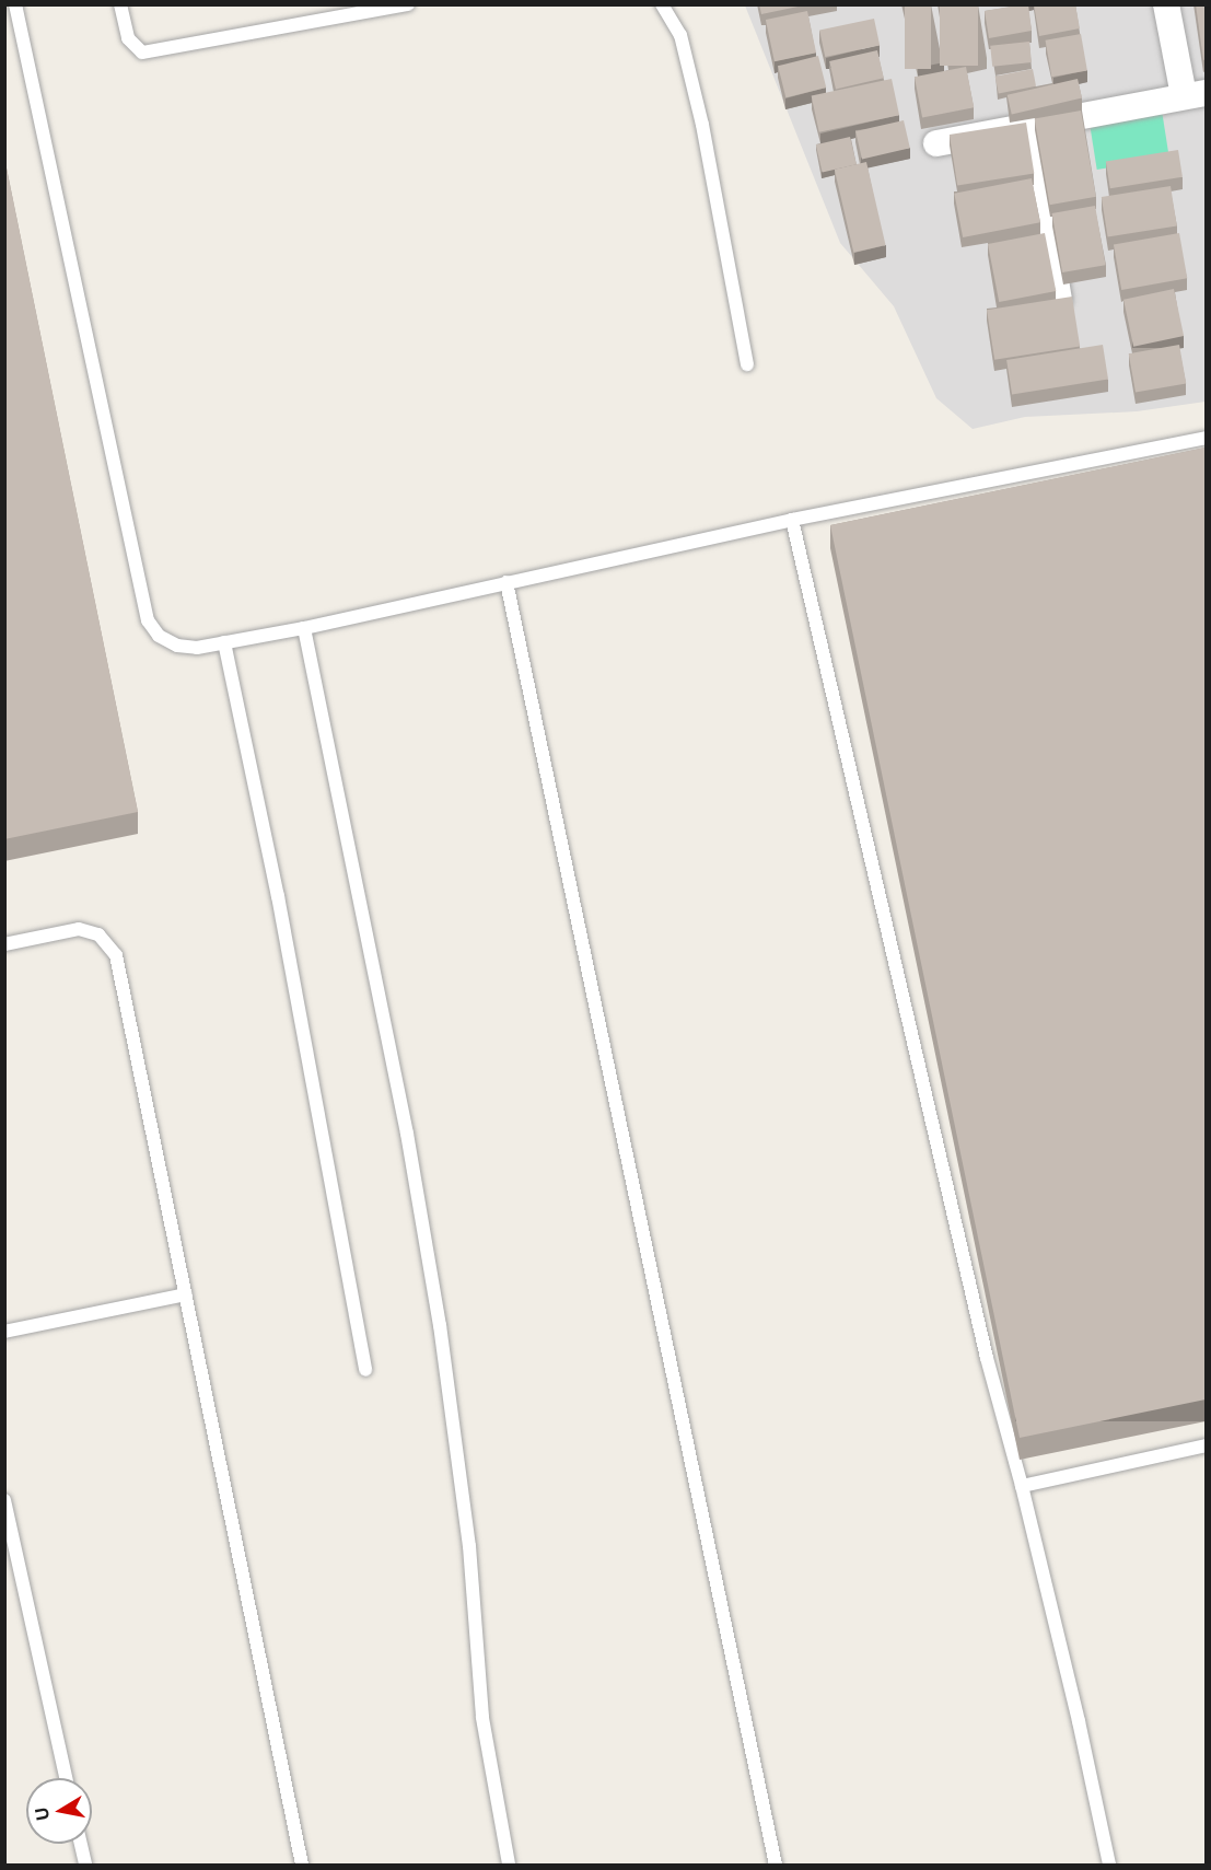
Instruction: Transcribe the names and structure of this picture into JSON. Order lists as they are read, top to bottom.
{
  "north": "left"
}
